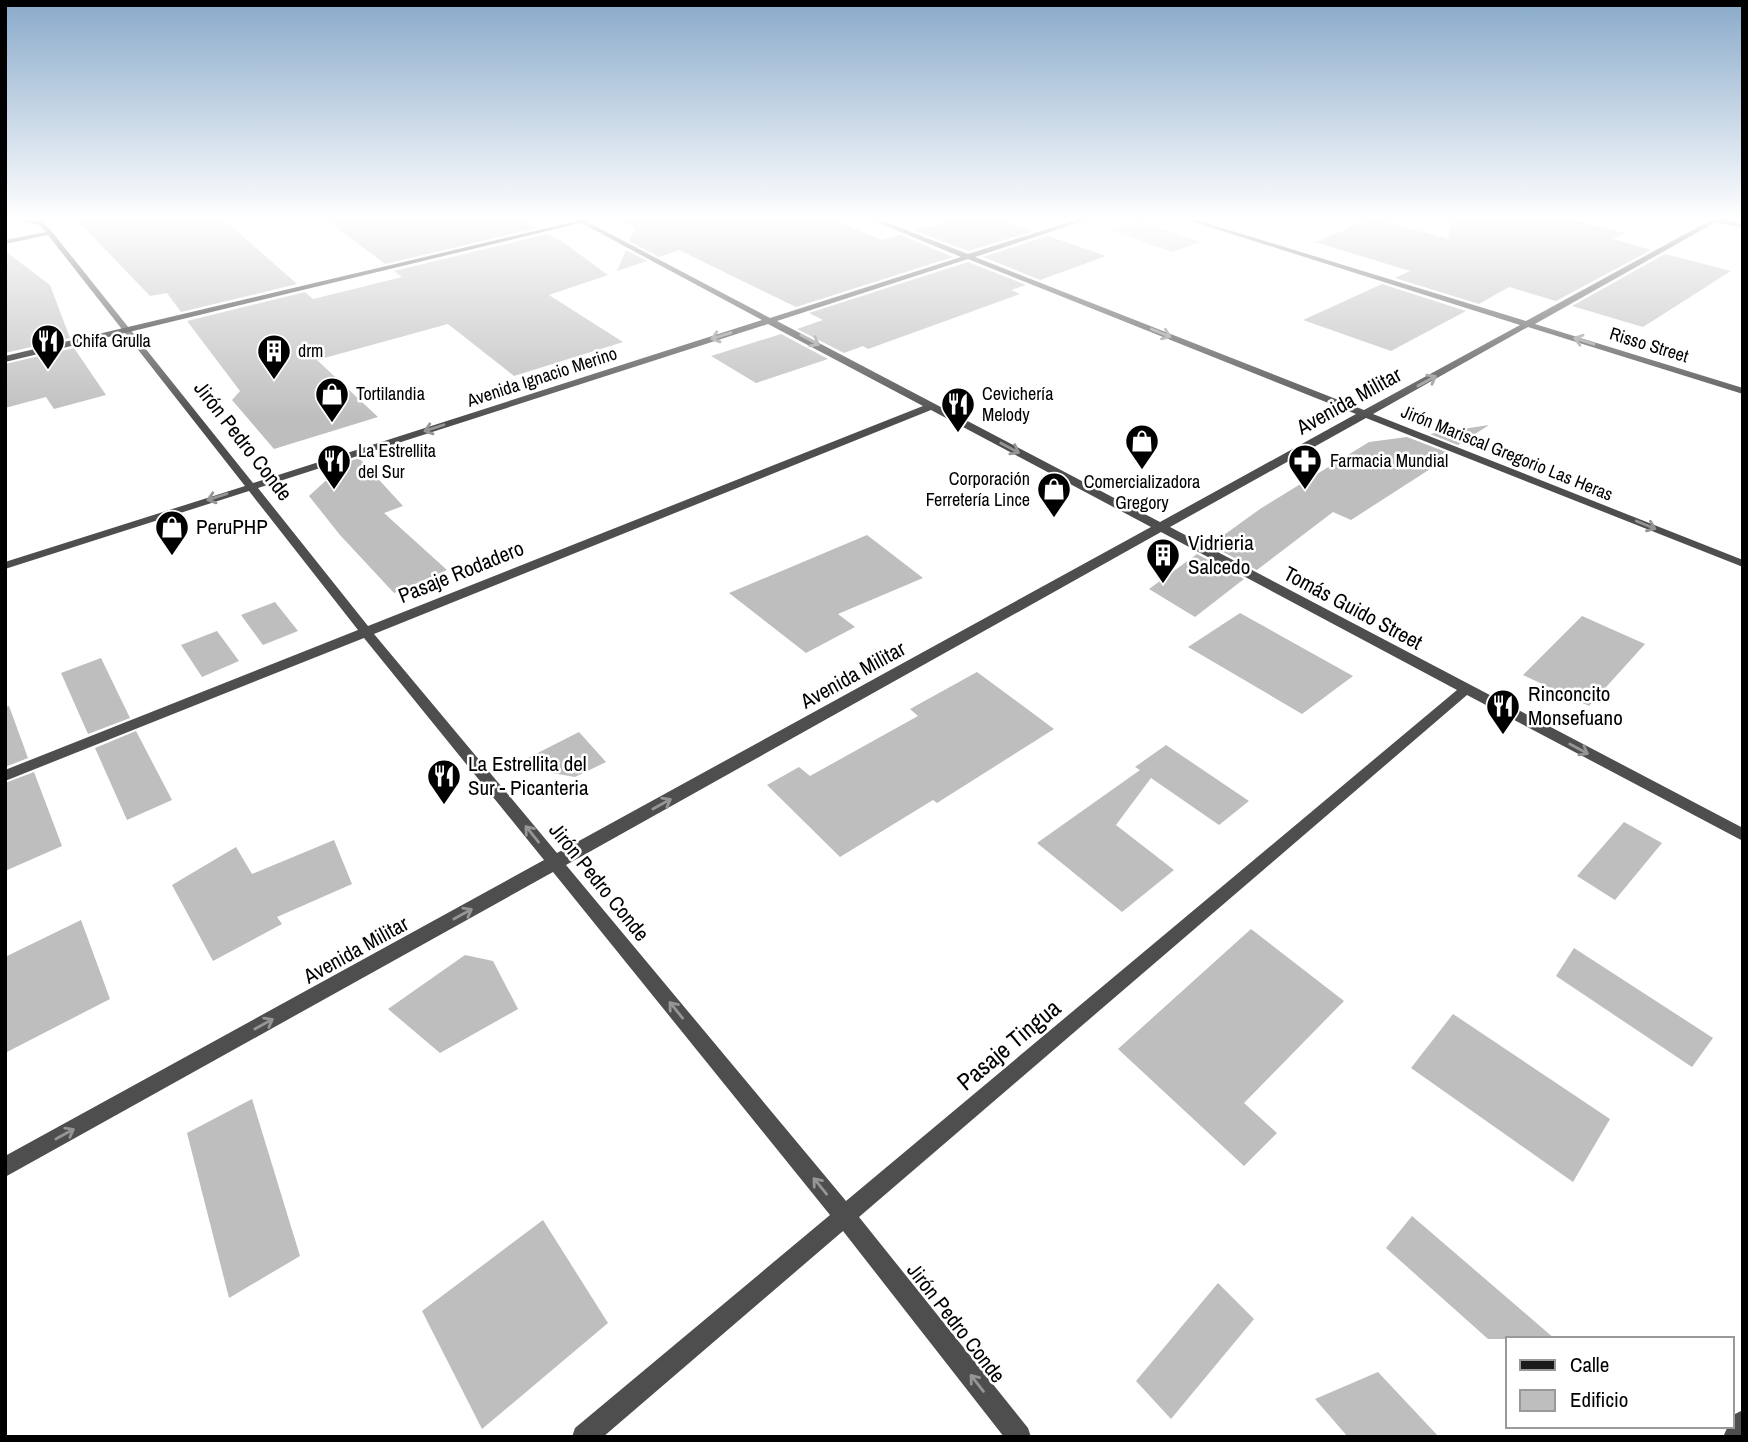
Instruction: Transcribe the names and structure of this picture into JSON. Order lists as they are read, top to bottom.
{
  "streets": {
    "street": [
      "Risso Street",
      "Avenida Ignacio Merino",
      "Avenida Militar",
      "Jirón Pedro Conde",
      "Jirón Mariscal Gregorio Las Heras",
      "Pasaje Rodadero",
      "Tomás Guido Street",
      "Pasaje Tingua"
    ]
  },
  "crossings": [
    ["Risso Street", "Avenida Militar"],
    ["Avenida Ignacio Merino", "Jirón Pedro Conde"],
    ["Avenida Ignacio Merino", "Tomás Guido Street"],
    ["Avenida Militar", "Jirón Pedro Conde"],
    ["Avenida Militar", "Jirón Mariscal Gregorio Las Heras"],
    ["Avenida Militar", "Tomás Guido Street"],
    ["Jirón Pedro Conde", "Pasaje Rodadero"],
    ["Jirón Pedro Conde", "Pasaje Tingua"],
    ["Pasaje Rodadero", "Tomás Guido Street"],
    ["Tomás Guido Street", "Pasaje Tingua"]
  ],
  "one_way": [
    "Risso Street",
    "Avenida Ignacio Merino",
    "Avenida Militar",
    "Jirón Pedro Conde",
    "Jirón Mariscal Gregorio Las Heras",
    "Tomás Guido Street"
  ],
  "places": {
    "restaurant": [
      "Chifa Grulla",
      "Cevichería Melody",
      "La Estrellita del Sur",
      "Rinconcito Monsefuano",
      "La Estrellita del Sur - Picanteria"
    ],
    "building": ["drm", "Vidrieria Salcedo"],
    "shop": [
      "Tortilandia",
      "Comercializadora Gregory",
      "Corporación Ferretería Lince",
      "PeruPHP"
    ],
    "pharmacy": ["Farmacia Mundial"]
  },
  "legend": ["Calle", "Edificio"]
}
